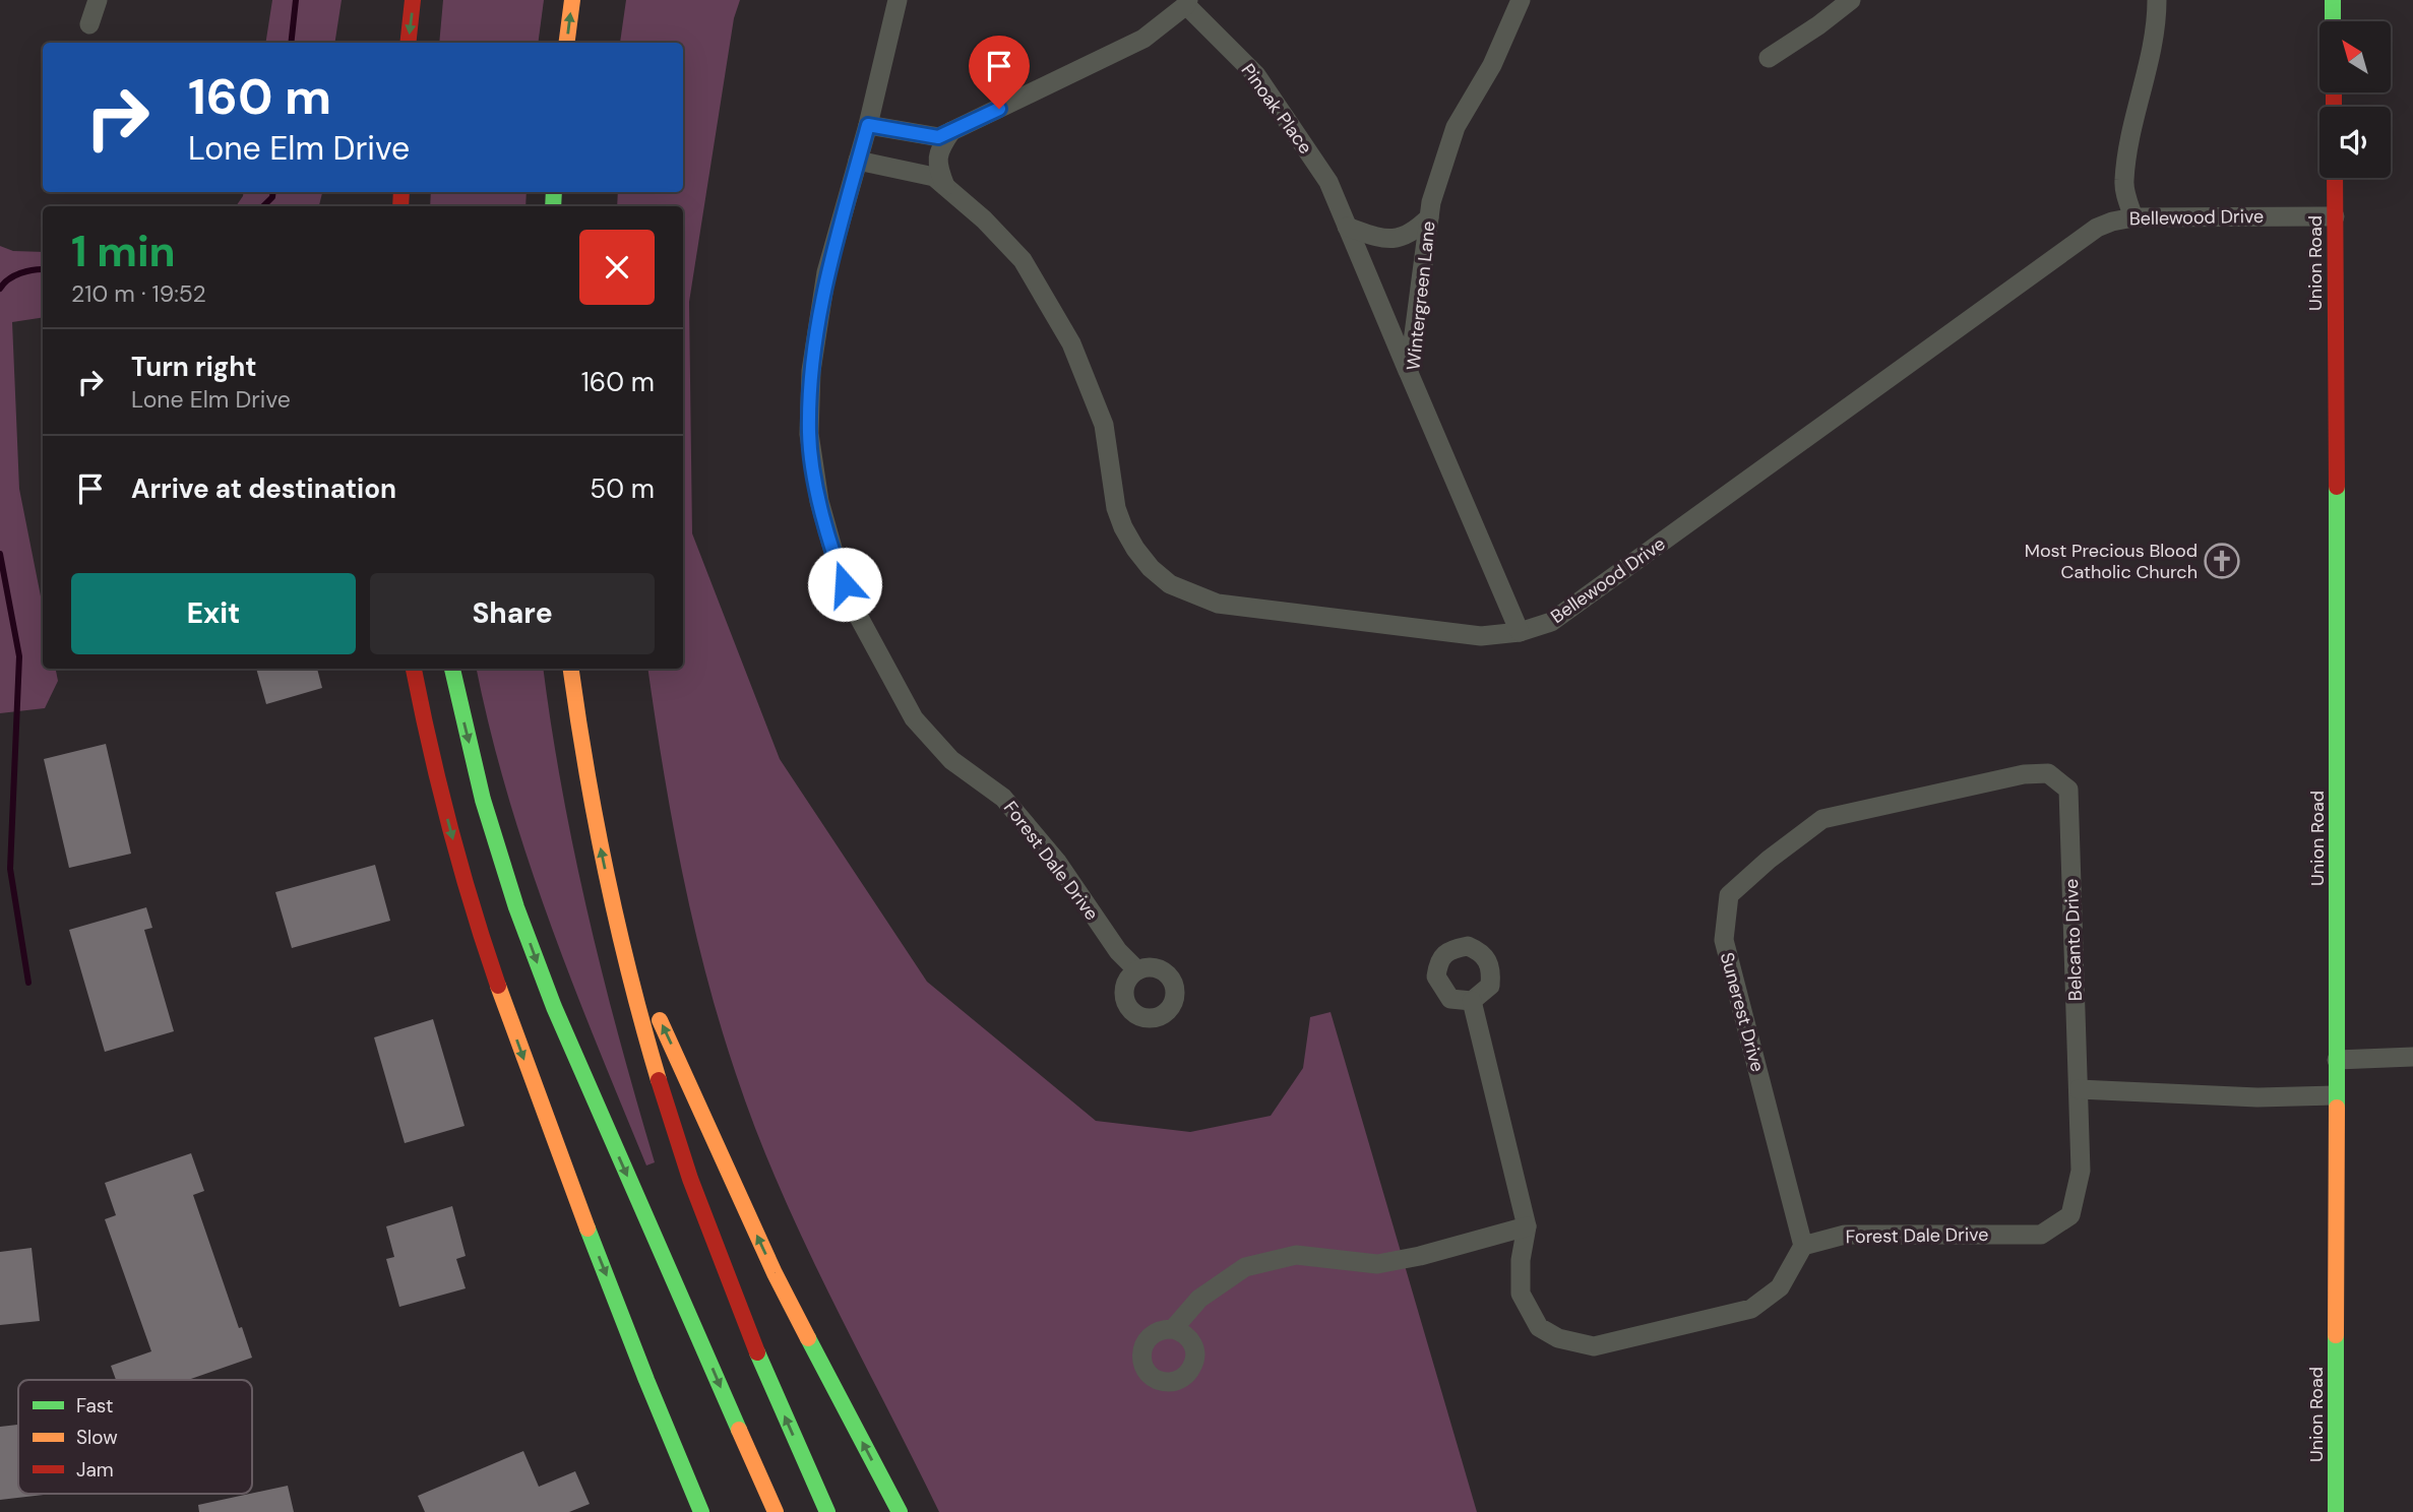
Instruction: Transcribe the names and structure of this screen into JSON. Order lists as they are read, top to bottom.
{
  "streets": {
    "main road": ["Union Road"],
    "street": [
      "Pinoak Place",
      "Bellewood Drive",
      "Wintergreen Lane",
      "Forest Dale Drive",
      "Belcanto Drive",
      "Sunerest Drive"
    ]
  },
  "crossings": [
    ["Pinoak Place", "Wintergreen Lane"],
    ["Bellewood Drive", "Union Road"],
    ["Bellewood Drive", "Wintergreen Lane"],
    ["Bellewood Drive", "Forest Dale Drive"],
    ["Forest Dale Drive", "Belcanto Drive"],
    ["Forest Dale Drive", "Sunerest Drive"],
    ["Belcanto Drive", "Sunerest Drive"]
  ],
  "places": {
    "church": ["Most Precious Blood Catholic Church"]
  },
  "legend": ["Fast", "Slow", "Jam"],
  "north": "top left",
  "page": {
    "turn": ["160 m", "Lone Elm Drive"],
    "heading": ["1 min", "210 m · 19:52"],
    "list": [
      {
        "name": "Turn right",
        "note": "Lone Elm Drive",
        "value": "160 m"
      },
      {
        "name": "Arrive at destination",
        "value": "50 m"
      }
    ],
    "buttons": ["Exit", "Share"]
  }
}
